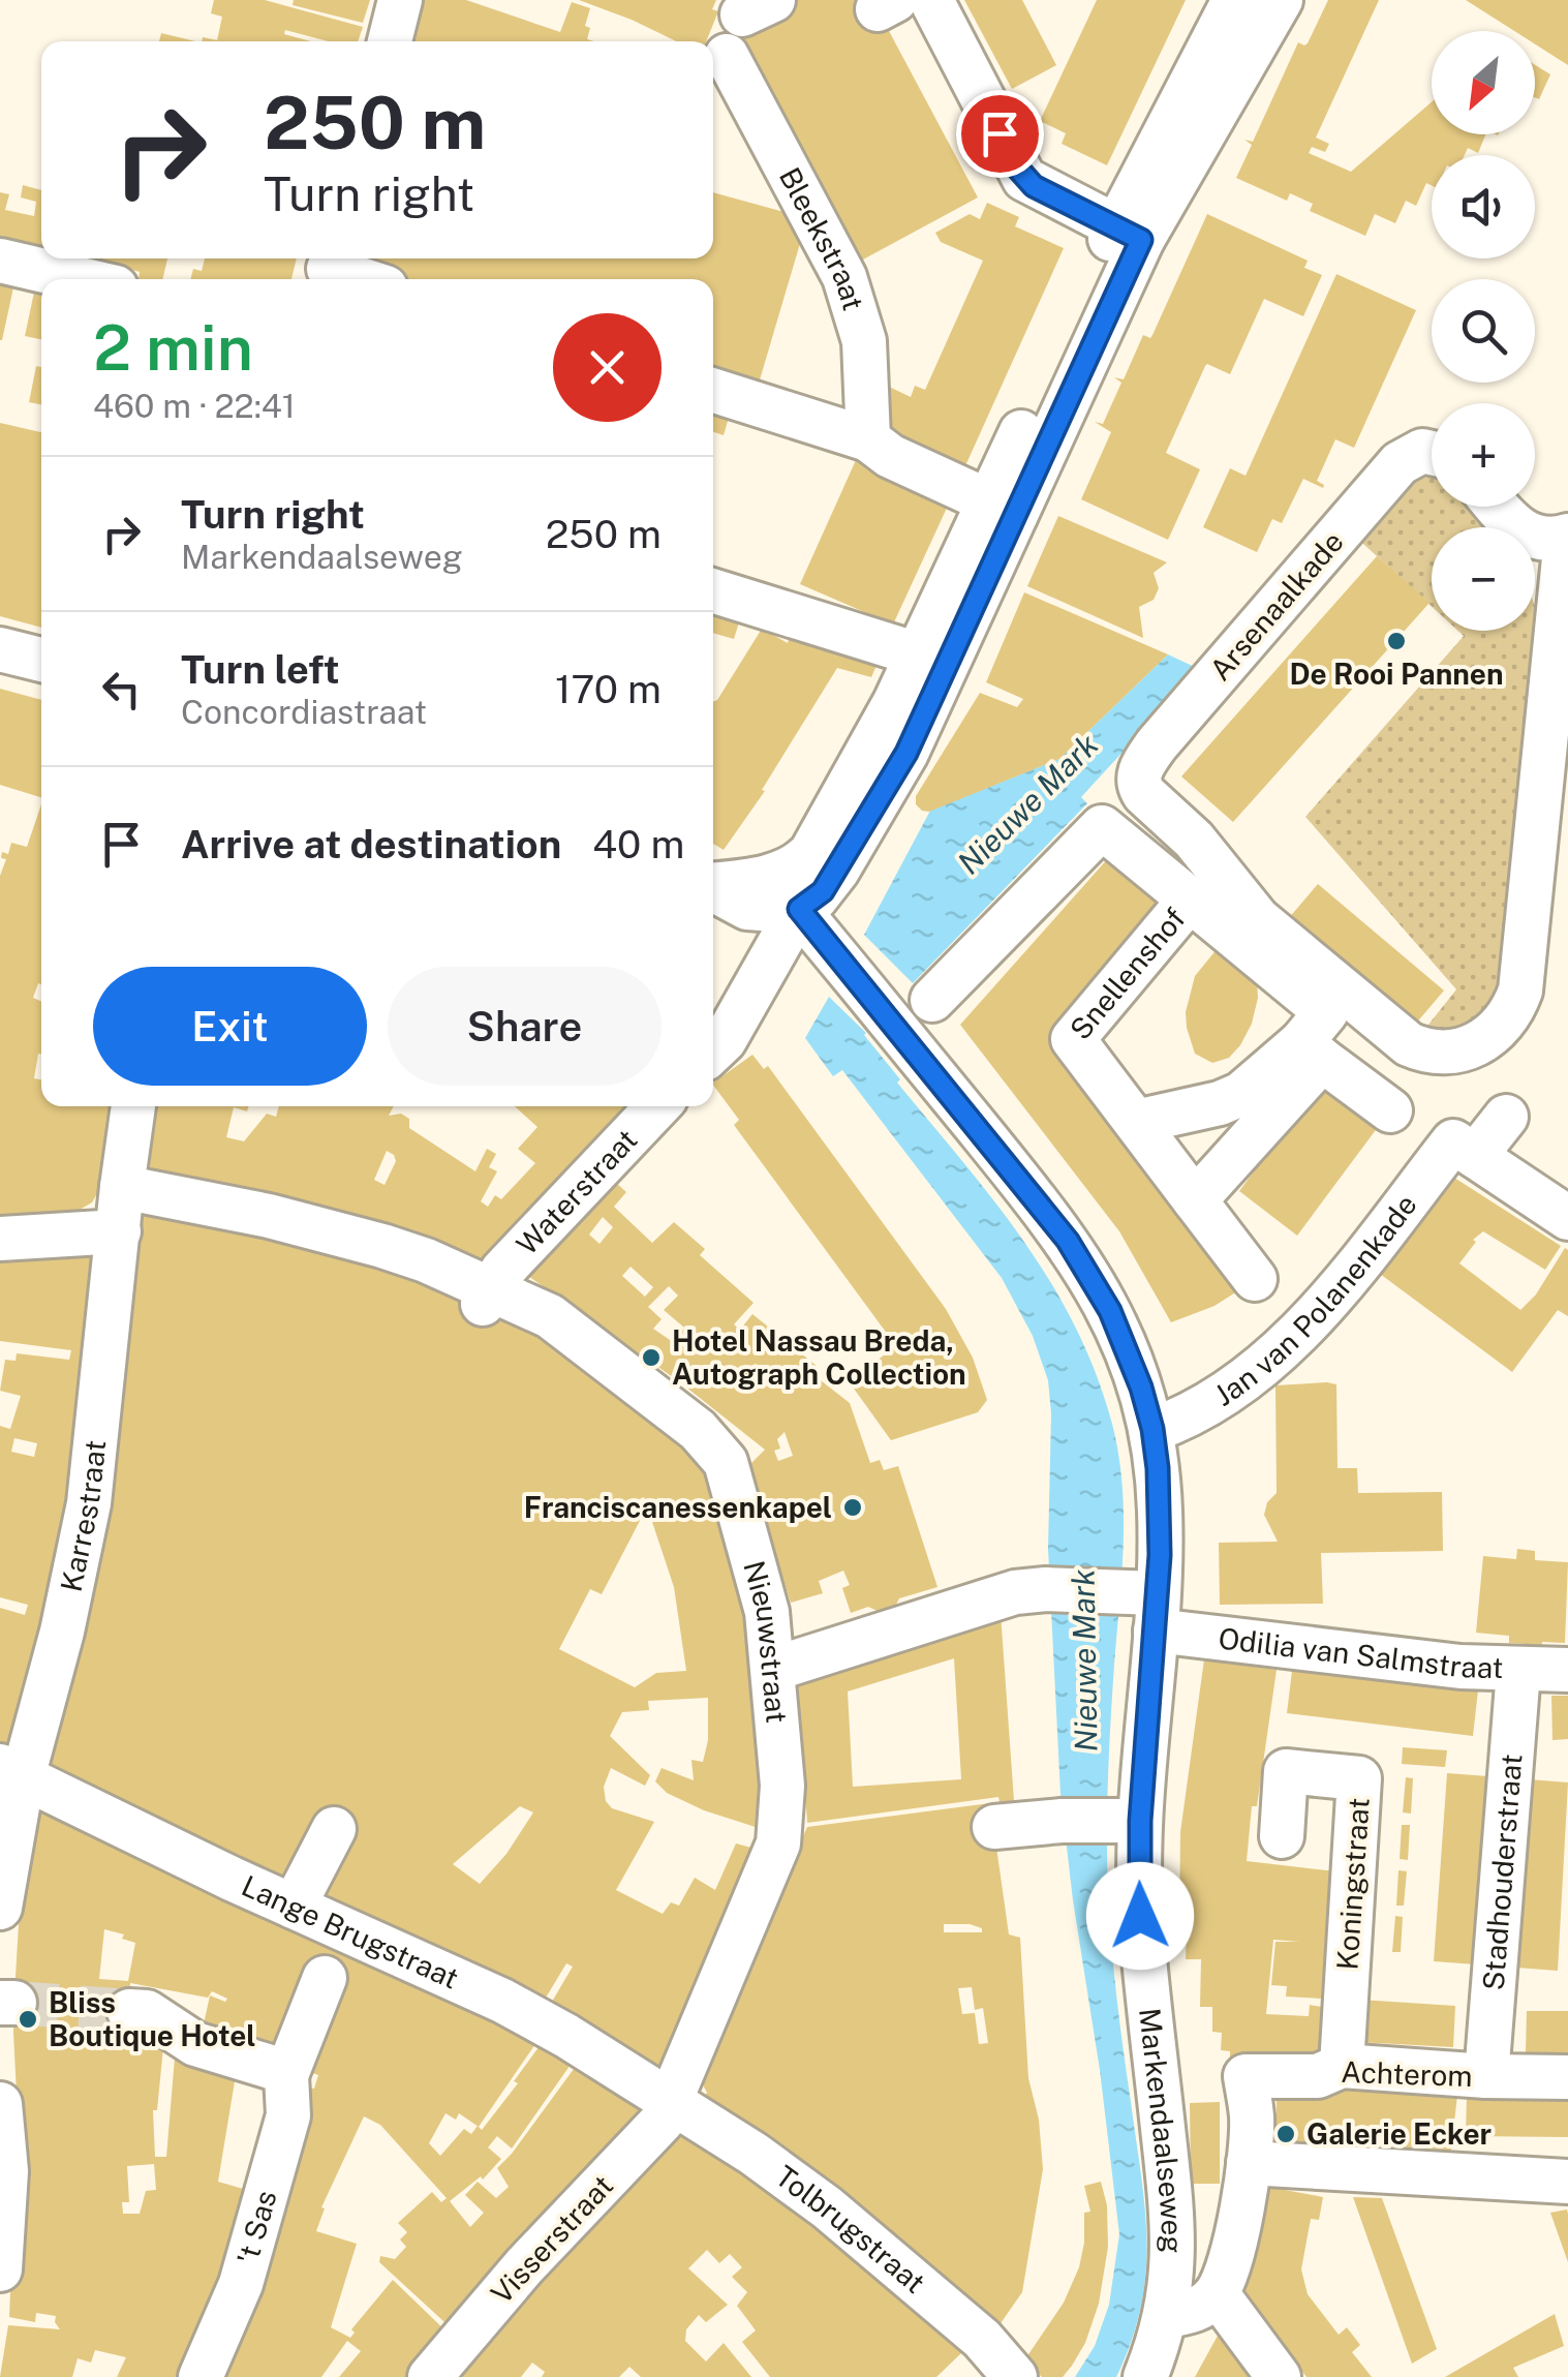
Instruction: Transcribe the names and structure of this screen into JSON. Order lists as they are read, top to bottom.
{
  "streets": {
    "street": [
      "Bleekstraat",
      "Arsenaalkade",
      "Snellenshof",
      "Waterstraat",
      "Jan van Polanenkade",
      "Karrestraat",
      "Nieuwstraat",
      "Odilia van Salmstraat",
      "Stadhouderstraat",
      "Koningstraat",
      "Lange Brugstraat",
      "Achterom",
      "Markendaalseweg",
      "'t Sas",
      "Tolbrugstraat",
      "Visserstraat"
    ]
  },
  "crossings": [
    ["Waterstraat", "Nieuwstraat"],
    ["Jan van Polanenkade", "Markendaalseweg"],
    ["Karrestraat", "Nieuwstraat"],
    ["Karrestraat", "Lange Brugstraat"],
    ["Nieuwstraat", "Odilia van Salmstraat"],
    ["Nieuwstraat", "Lange Brugstraat"],
    ["Nieuwstraat", "Tolbrugstraat"],
    ["Nieuwstraat", "Visserstraat"],
    ["Odilia van Salmstraat", "Stadhouderstraat"],
    ["Odilia van Salmstraat", "Markendaalseweg"],
    ["Stadhouderstraat", "Achterom"],
    ["Koningstraat", "Achterom"],
    ["Lange Brugstraat", "'t Sas"],
    ["Lange Brugstraat", "Tolbrugstraat"],
    ["Lange Brugstraat", "Visserstraat"],
    ["Tolbrugstraat", "Visserstraat"]
  ],
  "water": ["Nieuwe Mark"],
  "places": [
    "De Rooi Pannen",
    "Hotel Nassau Breda, Autograph Collection",
    "Franciscanessenkapel",
    "Bliss Boutique Hotel",
    "Galerie Ecker"
  ],
  "north": "bottom left",
  "page": {
    "map_buttons": ["+", "−"],
    "turn": ["250 m", "Turn right"],
    "heading": ["2 min", "460 m · 22:41"],
    "list": [
      {
        "name": "Turn right",
        "note": "Markendaalseweg",
        "value": "250 m"
      },
      {
        "name": "Turn left",
        "note": "Concordiastraat",
        "value": "170 m"
      },
      {
        "name": "Arrive at destination",
        "value": "40 m"
      }
    ],
    "buttons": ["Exit", "Share"]
  }
}
